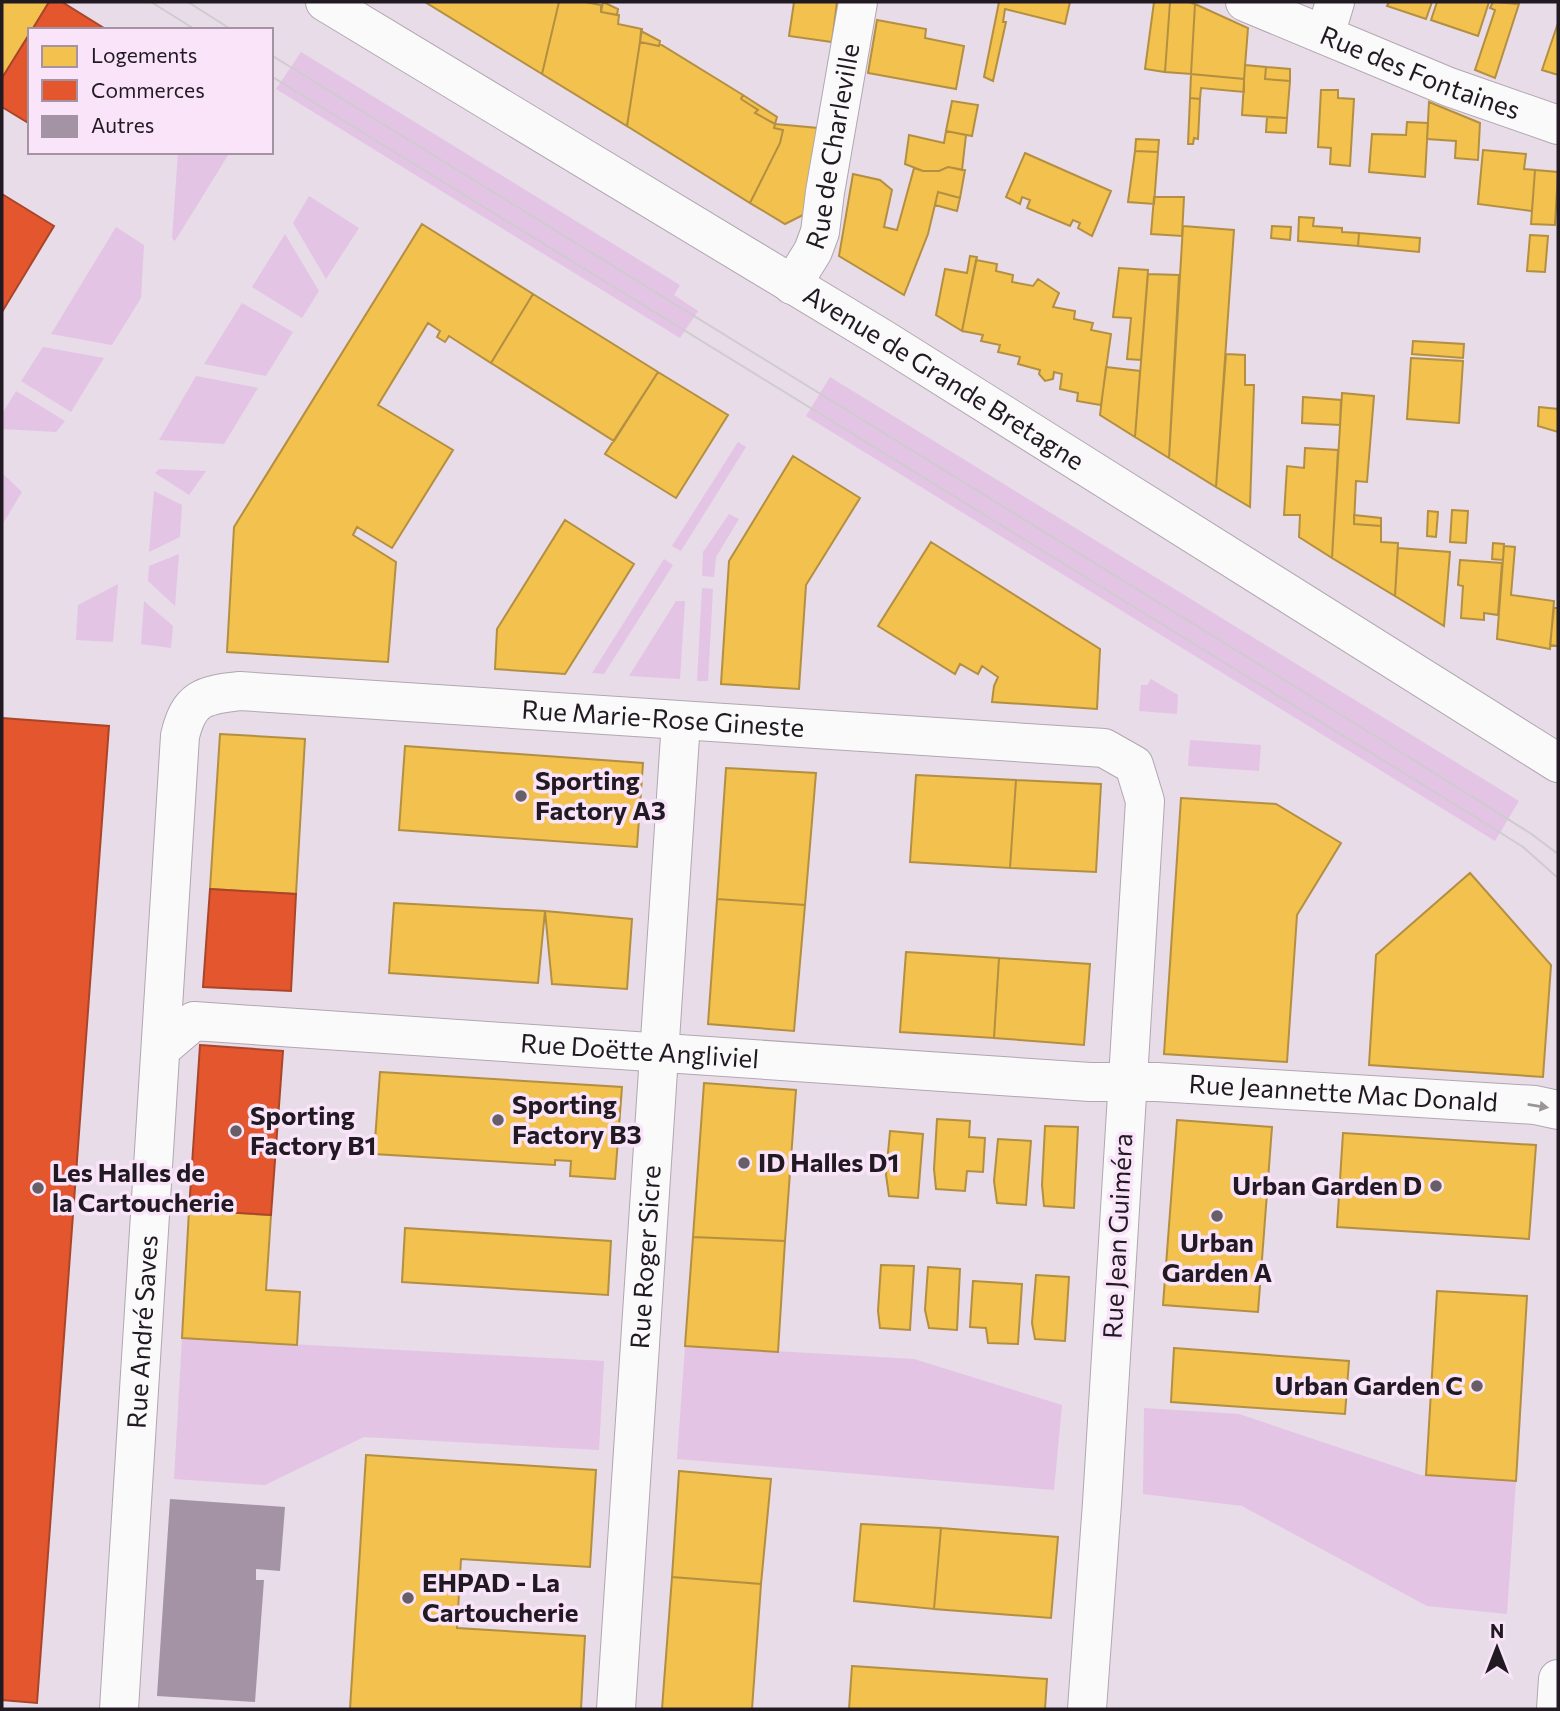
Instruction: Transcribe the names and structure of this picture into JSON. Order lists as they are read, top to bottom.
{
  "streets": {
    "street": [
      "Rue des Fontaines",
      "Rue de Charleville",
      "Avenue de Grande Bretagne",
      "Rue Marie-Rose Gineste",
      "Rue Doëtte Angliviel",
      "Rue Jeannette Mac Donald",
      "Rue Jean Guiméra",
      "Rue Roger Sicre",
      "Rue André Saves"
    ]
  },
  "crossings": [
    ["Rue de Charleville", "Avenue de Grande Bretagne"],
    ["Rue Marie-Rose Gineste", "Rue Jean Guiméra"],
    ["Rue Marie-Rose Gineste", "Rue Roger Sicre"],
    ["Rue Marie-Rose Gineste", "Rue André Saves"],
    ["Rue Doëtte Angliviel", "Rue Jeannette Mac Donald"],
    ["Rue Doëtte Angliviel", "Rue Jean Guiméra"],
    ["Rue Doëtte Angliviel", "Rue Roger Sicre"],
    ["Rue Doëtte Angliviel", "Rue André Saves"],
    ["Rue Jeannette Mac Donald", "Rue Jean Guiméra"]
  ],
  "one_way": ["Rue Jeannette Mac Donald"],
  "places": [
    "Sporting Factory A3",
    "Sporting Factory B3",
    "Sporting Factory B1",
    "ID Halles D1",
    "Urban Garden D",
    "Les Halles de la Cartoucherie",
    "Urban Garden A",
    "Urban Garden C",
    "EHPAD - La Cartoucherie"
  ],
  "legend": ["Logements", "Commerces", "Autres"],
  "north": "top"
}
